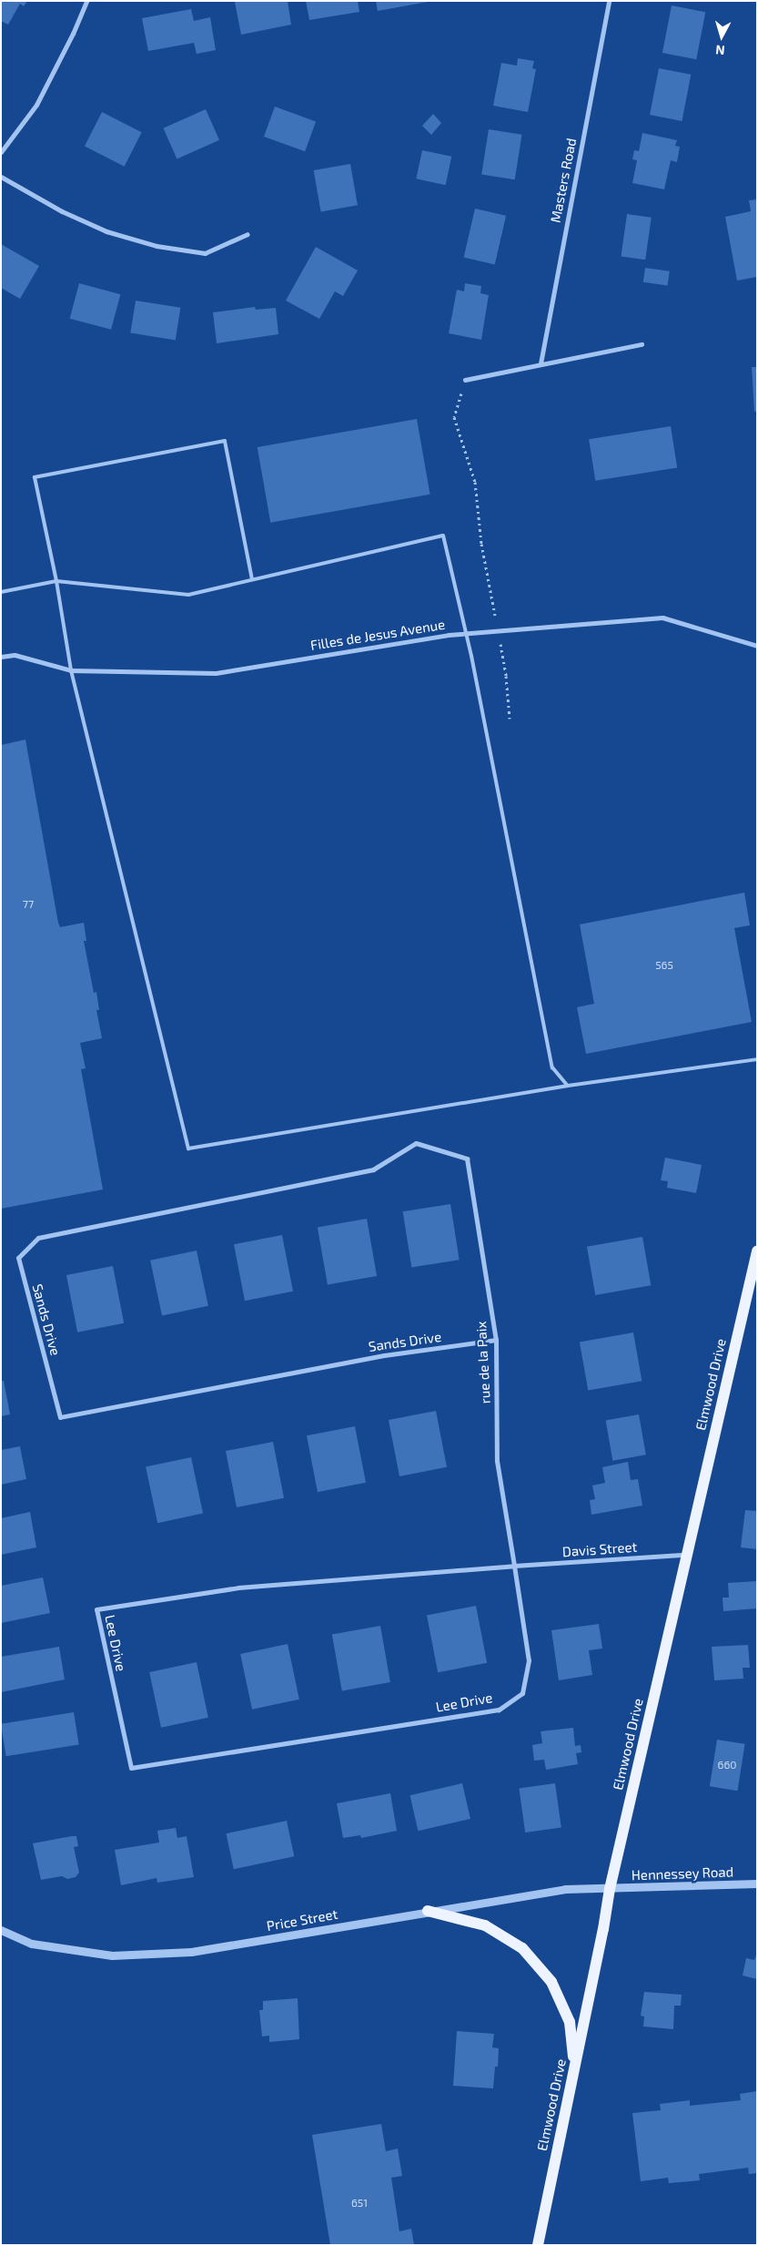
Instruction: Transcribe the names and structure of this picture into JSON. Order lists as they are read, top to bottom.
{
  "streets": {
    "main road": ["Elmwood Drive"],
    "street": [
      "Masters Road",
      "Filles de Jesus Avenue",
      "Sands Drive",
      "rue de la Paix",
      "Davis Street",
      "Lee Drive",
      "Hennessey Road",
      "Price Street"
    ]
  },
  "crossings": [
    ["Sands Drive", "rue de la Paix"],
    ["rue de la Paix", "Davis Street"],
    ["rue de la Paix", "Lee Drive"],
    ["Elmwood Drive", "Davis Street"],
    ["Elmwood Drive", "Hennessey Road"],
    ["Elmwood Drive", "Price Street"],
    ["Davis Street", "Lee Drive"],
    ["Hennessey Road", "Price Street"]
  ],
  "house_numbers": [
    "77",
    "565",
    "660",
    "651"
  ],
  "north": "bottom"
}
